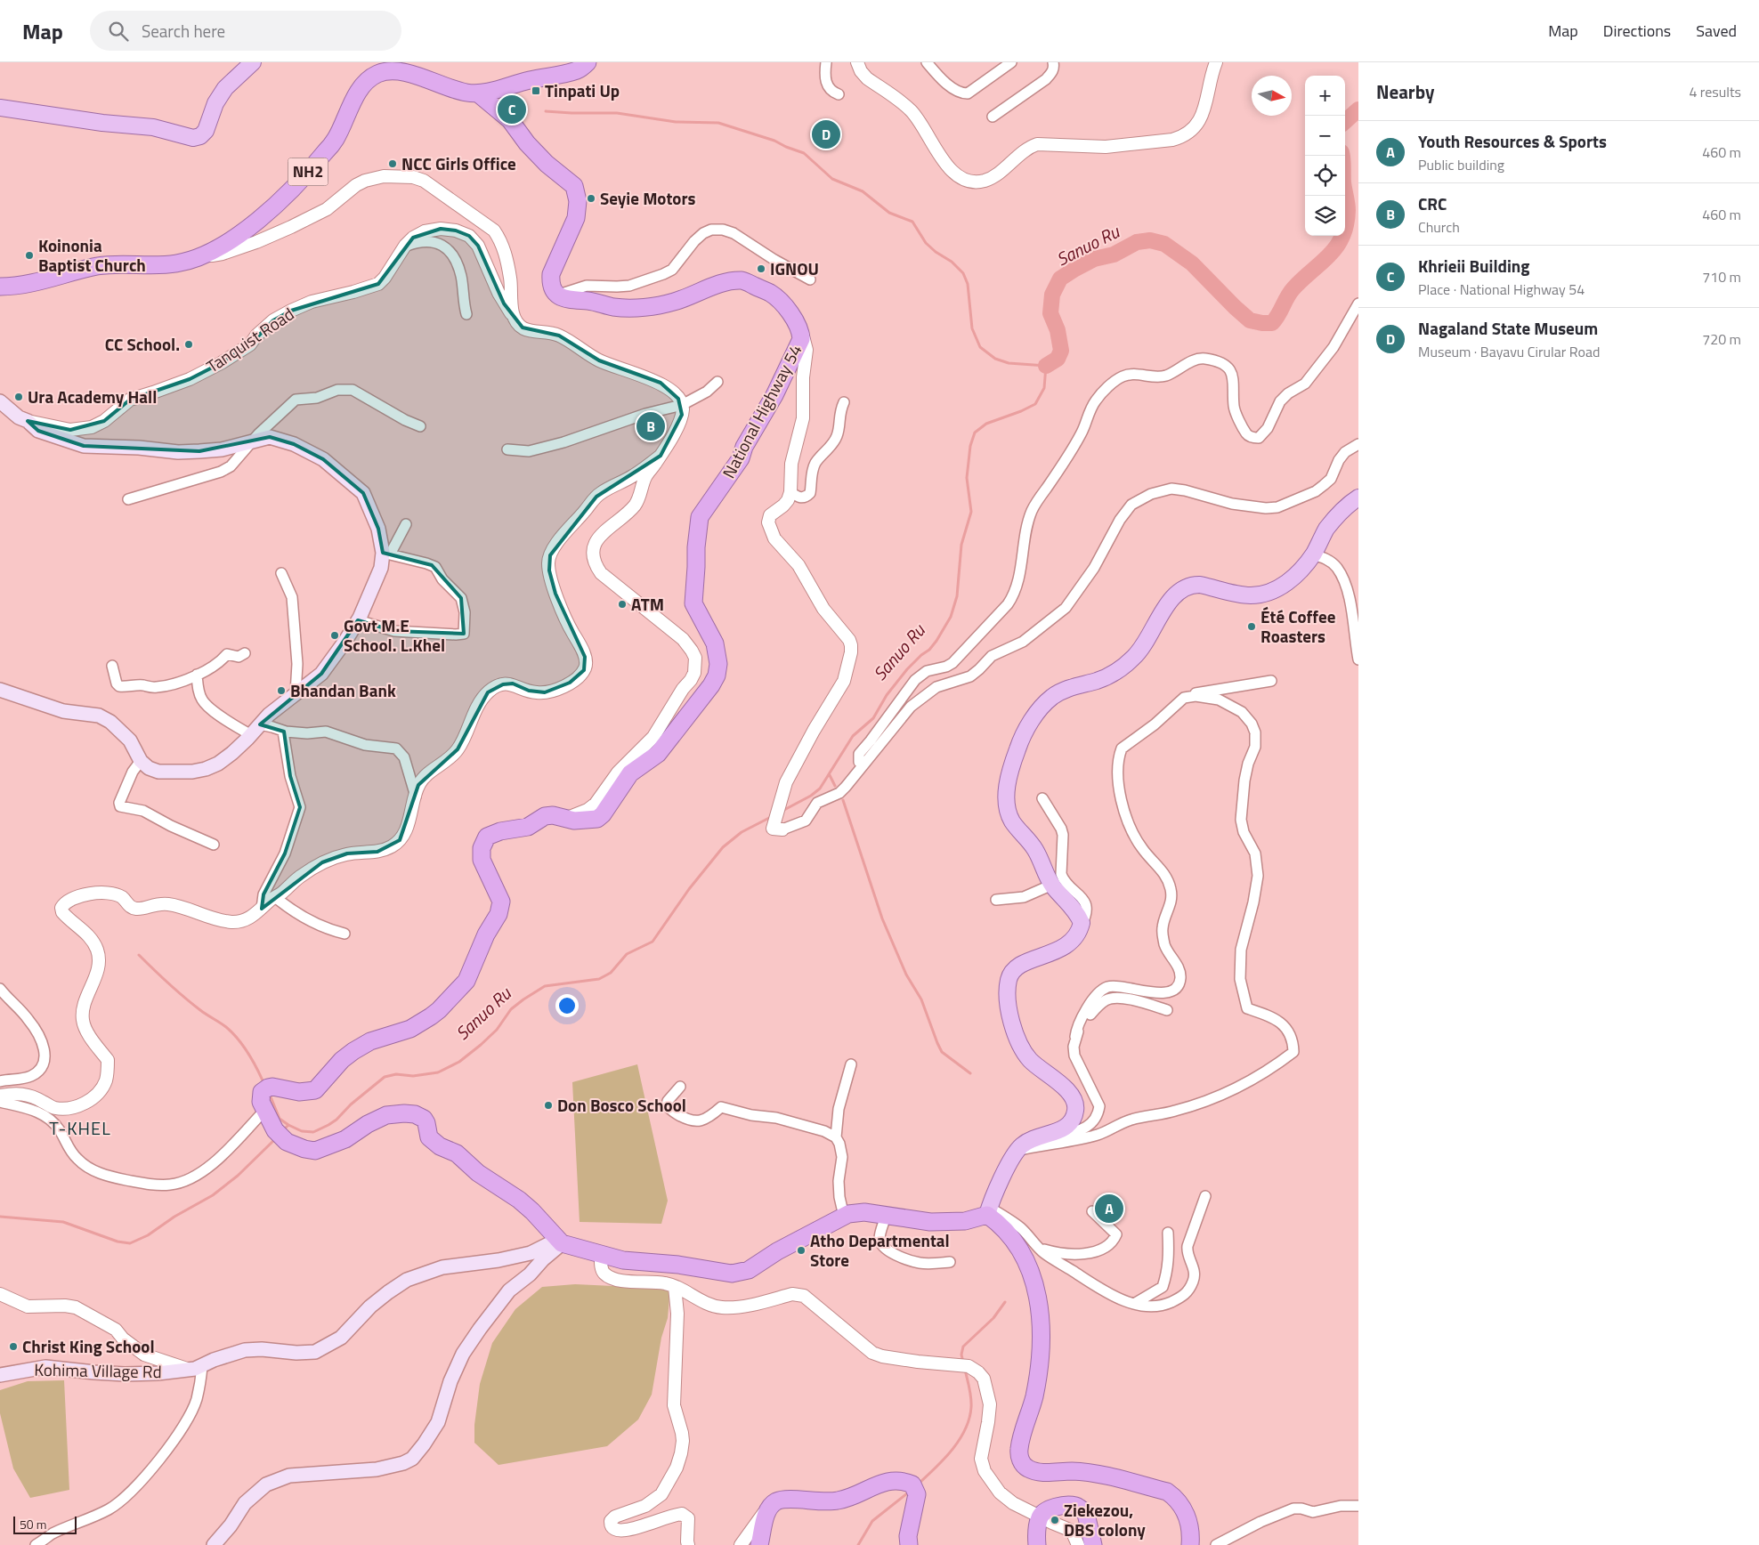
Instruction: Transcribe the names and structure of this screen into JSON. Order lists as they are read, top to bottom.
{
  "streets": {
    "highway": ["NH2", "National Highway 54"],
    "main road": ["Kohima Village Rd"],
    "street": ["Tanquist Road"]
  },
  "crossings": [
    ["National Highway 54", "Kohima Village Rd"]
  ],
  "districts": ["T-KHEL"],
  "water": ["Sanuo Ru"],
  "places": {
    "transit": ["Tinpati Up"],
    "other": [
      "NCC Girls Office",
      "Seyie Motors",
      "Koinonia Baptist Church",
      "IGNOU",
      "CC School.",
      "Ura Academy Hall",
      "ATM",
      "Été Coffee Roasters",
      "Govt M.E School. L.Khel",
      "Bhandan Bank",
      "Don Bosco School",
      "Atho Departmental Store",
      "Christ King School",
      "Ziekezou, DBS colony"
    ]
  },
  "scale_bar": "50 m",
  "north": "right",
  "page": {
    "header": "Map",
    "search": "Search here",
    "nav": ["Map", "Directions", "Saved"],
    "heading": ["Nearby", "4 results"],
    "map_buttons": ["+", "−"],
    "pins": [
      "C",
      "D",
      "B",
      "A"
    ],
    "list": [
      {
        "mark": "A",
        "name": "Youth Resources & Sports",
        "note": "Public building",
        "value": "460 m"
      },
      {
        "mark": "B",
        "name": "CRC",
        "note": "Church",
        "value": "460 m"
      },
      {
        "mark": "C",
        "name": "Khrieii Building",
        "note": "Place · National Highway 54",
        "value": "710 m"
      },
      {
        "mark": "D",
        "name": "Nagaland State Museum",
        "note": "Museum · Bayavu Cirular Road",
        "value": "720 m"
      }
    ],
    "scale": "50 m"
  }
}
